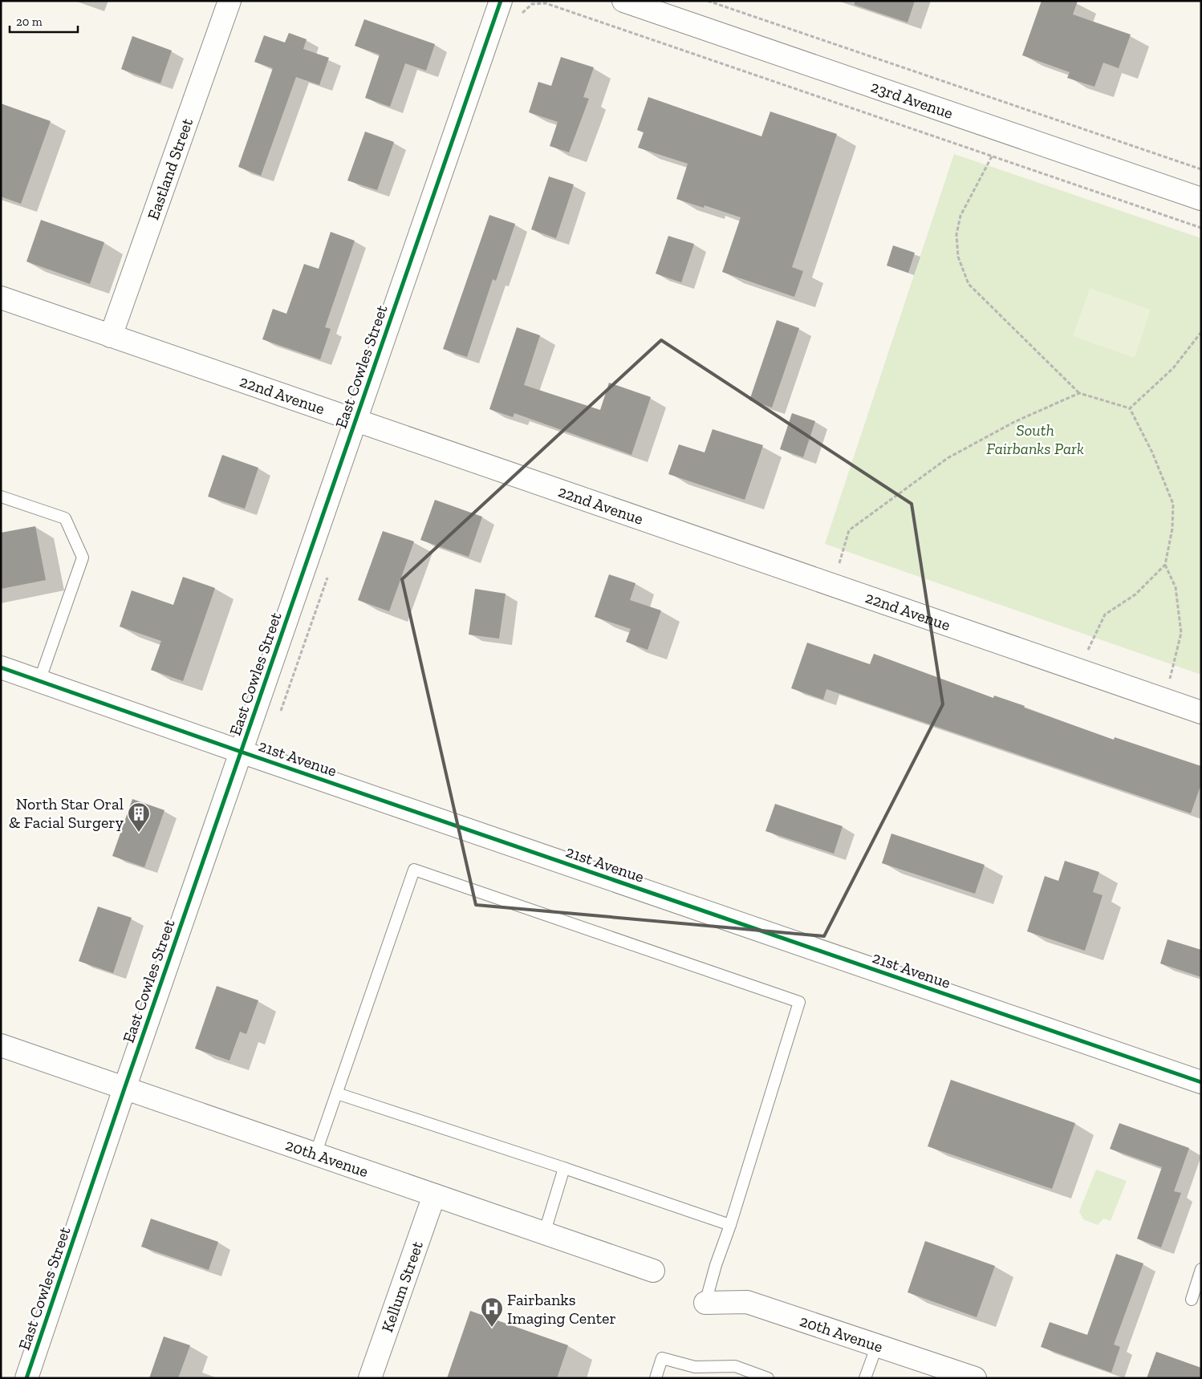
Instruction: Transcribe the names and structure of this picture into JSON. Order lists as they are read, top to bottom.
{
  "streets": {
    "street": [
      "23rd Avenue",
      "Eastland Street",
      "East Cowles Street",
      "22nd Avenue",
      "21st Avenue",
      "20th Avenue",
      "Kellum Street"
    ]
  },
  "crossings": [
    ["Eastland Street", "22nd Avenue"],
    ["East Cowles Street", "22nd Avenue"],
    ["East Cowles Street", "21st Avenue"],
    ["East Cowles Street", "20th Avenue"],
    ["20th Avenue", "Kellum Street"]
  ],
  "parks": ["South Fairbanks Park"],
  "places": {
    "building": ["North Star Oral & Facial Surgery"],
    "hospital": ["Fairbanks Imaging Center"]
  },
  "scale_bar": "20 m"
}
